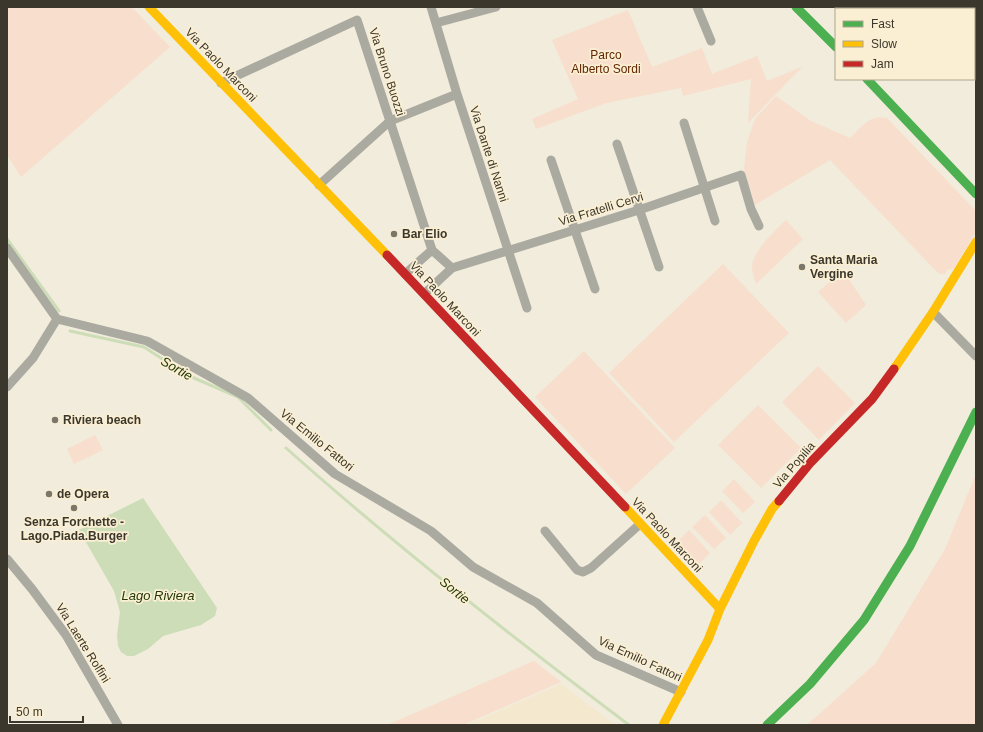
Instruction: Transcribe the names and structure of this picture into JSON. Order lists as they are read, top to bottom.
{
  "streets": {
    "street": [
      "Via Paolo Marconi",
      "Via Bruno Buozzi",
      "Via Dante di Nanni",
      "Via Fratelli Cervi",
      "Via Emilio Fattori",
      "Via Popilia",
      "Via Laerte Rolfini"
    ]
  },
  "crossings": [
    ["Via Paolo Marconi", "Via Bruno Buozzi"],
    ["Via Paolo Marconi", "Via Fratelli Cervi"],
    ["Via Paolo Marconi", "Via Popilia"],
    ["Via Bruno Buozzi", "Via Fratelli Cervi"],
    ["Via Dante di Nanni", "Via Fratelli Cervi"],
    ["Via Emilio Fattori", "Via Popilia"]
  ],
  "water": ["Sortie", "Lago Riviera"],
  "parks": ["Parco Alberto Sordi"],
  "places": [
    "Bar Elio",
    "Santa Maria Vergine",
    "Riviera beach",
    "de Opera",
    "Senza Forchette - Lago.Piada.Burger"
  ],
  "legend": ["Fast", "Slow", "Jam"],
  "scale_bar": "50 m"
}
